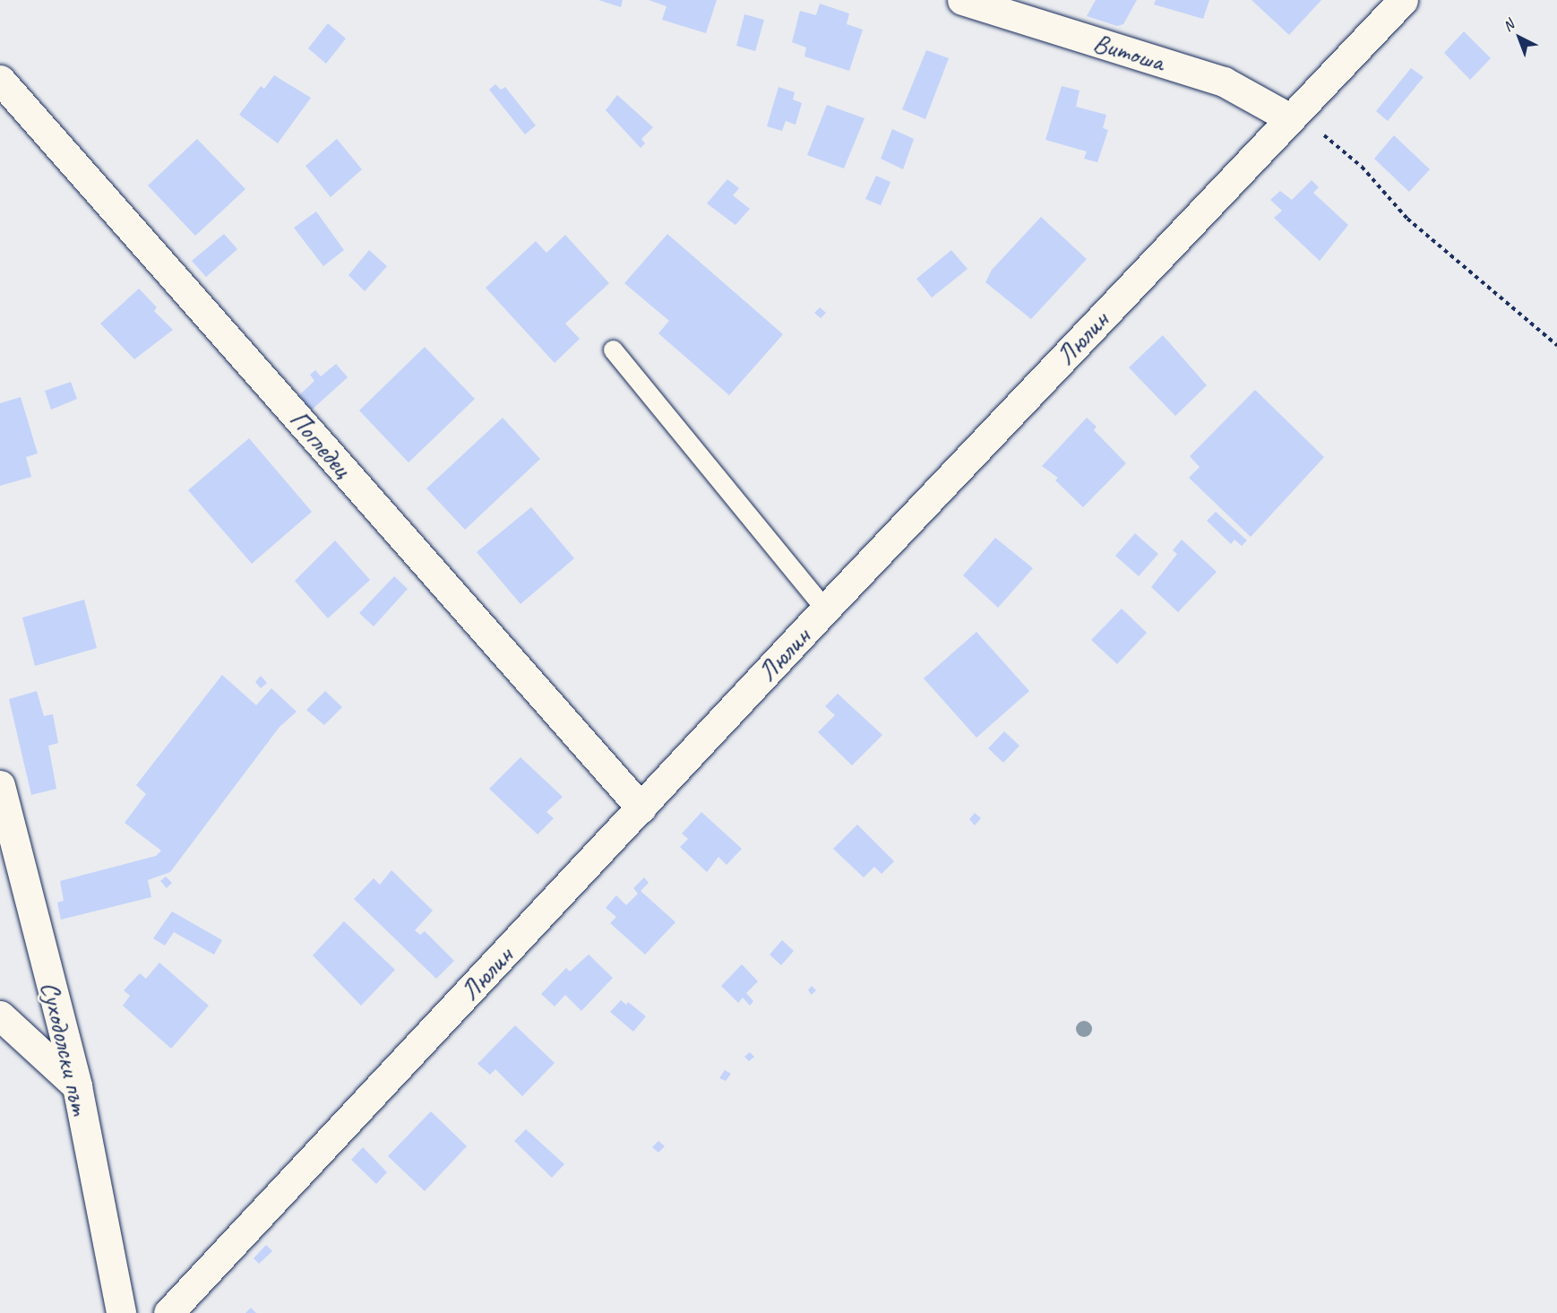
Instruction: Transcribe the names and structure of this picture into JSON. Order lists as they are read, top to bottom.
{
  "streets": {
    "street": [
      "Витоша",
      "Люлин",
      "Погледец",
      "Суходолски път"
    ]
  },
  "crossings": [
    ["Витоша", "Люлин"],
    ["Люлин", "Погледец"]
  ],
  "north": "top left"
}
